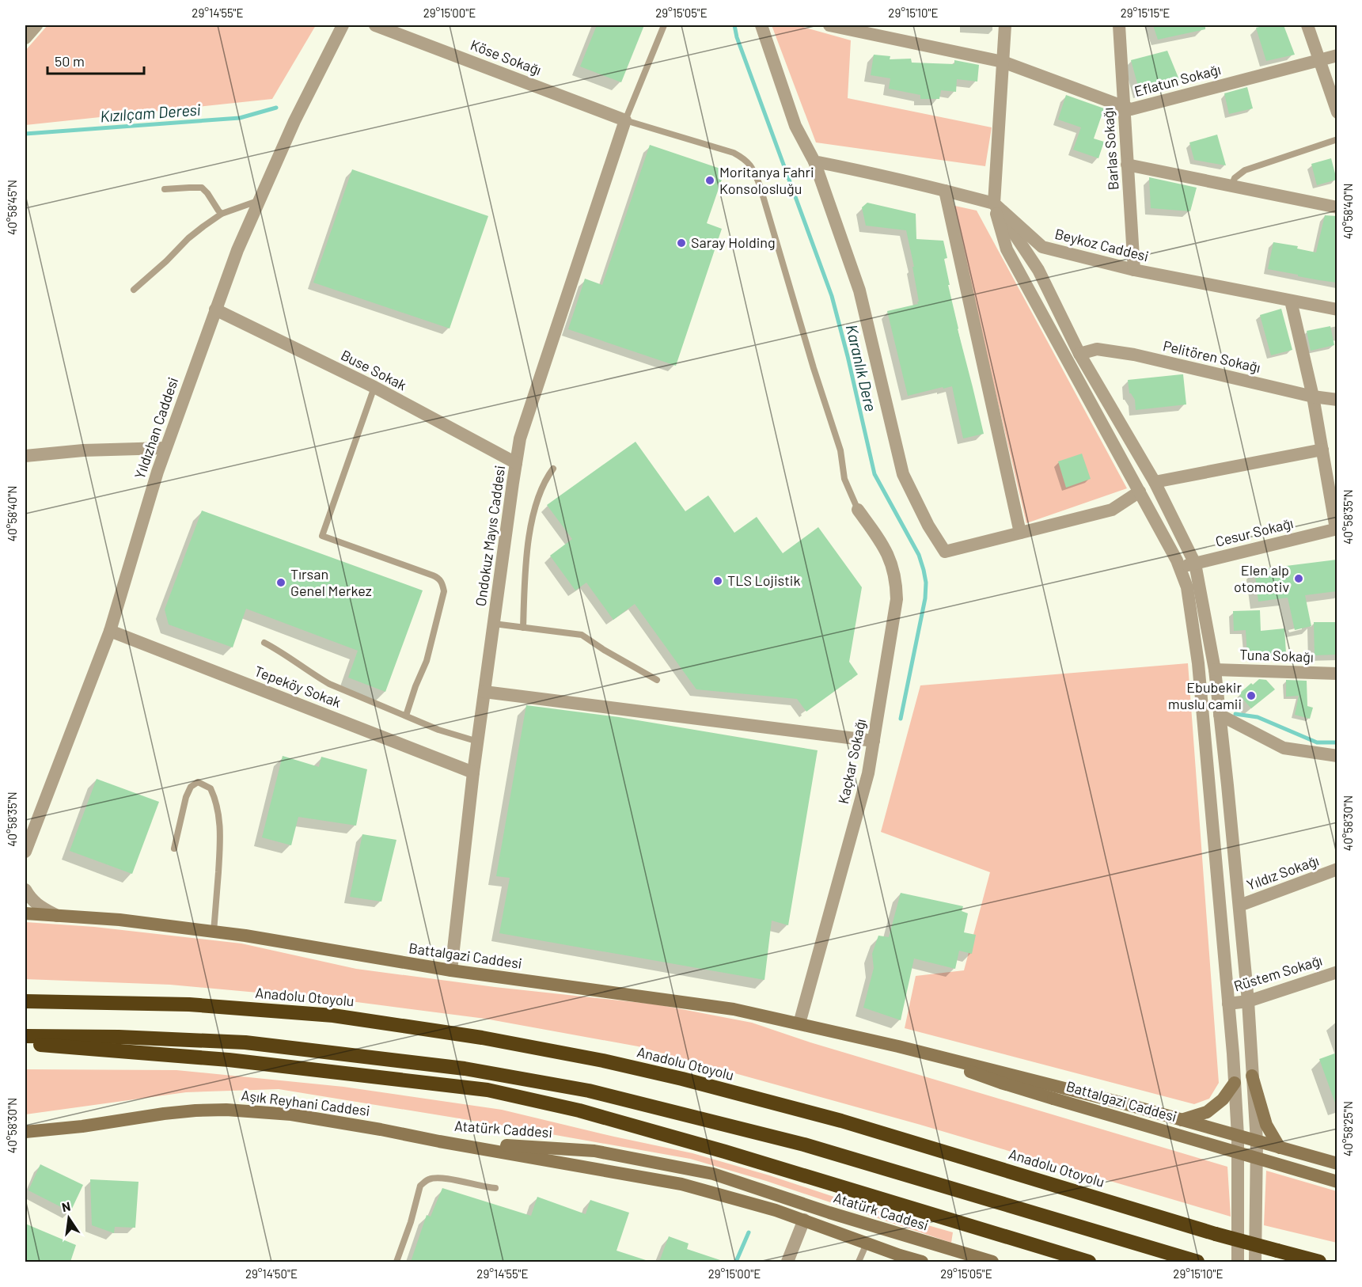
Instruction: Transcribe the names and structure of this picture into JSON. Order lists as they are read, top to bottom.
{
  "streets": {
    "highway": ["Anadolu Otoyolu"],
    "main road": ["Battalgazi Caddesi", "Aşık Reyhani Caddesi", "Atatürk Caddesi"],
    "street": [
      "Köse Sokağı",
      "Eflatun Sokağı",
      "Barlas Sokağı",
      "Beykoz Caddesi",
      "Pelitören Sokağı",
      "Buse Sokak",
      "Yıldızhan Caddesi",
      "Cesur Sokağı",
      "Ondokuz Mayıs Caddesi",
      "Tuna Sokağı",
      "Tepeköy Sokak",
      "Kaçkar Sokağı",
      "Yıldız Sokağı",
      "Rüstem Sokağı"
    ]
  },
  "crossings": [
    ["Köse Sokağı", "Ondokuz Mayıs Caddesi"],
    ["Eflatun Sokağı", "Barlas Sokağı"],
    ["Barlas Sokağı", "Beykoz Caddesi"],
    ["Buse Sokak", "Yıldızhan Caddesi"],
    ["Buse Sokak", "Ondokuz Mayıs Caddesi"],
    ["Yıldızhan Caddesi", "Tepeköy Sokak"],
    ["Ondokuz Mayıs Caddesi", "Tepeköy Sokak"],
    ["Ondokuz Mayıs Caddesi", "Battalgazi Caddesi"],
    ["Kaçkar Sokağı", "Battalgazi Caddesi"],
    ["Aşık Reyhani Caddesi", "Atatürk Caddesi"]
  ],
  "water": ["Kızılçam Deresi", "Karanlık Dere"],
  "places": [
    "Moritanya Fahri Konsolosluğu",
    "Saray Holding",
    "Elen alp otomotiv",
    "TLS Lojistik",
    "Tırsan Genel Merkez",
    "Ebubekir muslu camii"
  ],
  "scale_bar": "50 m",
  "north": "top",
  "coordinates": [
    "29°14'55\"E",
    "29°15'00\"E",
    "29°15'05\"E",
    "29°15'10\"E",
    "29°15'15\"E",
    "40°58'45\"N",
    "40°58'40\"N",
    "40°58'35\"N",
    "40°58'30\"N",
    "40°58'25\"N",
    "29°14'50\"E"
  ]
}
